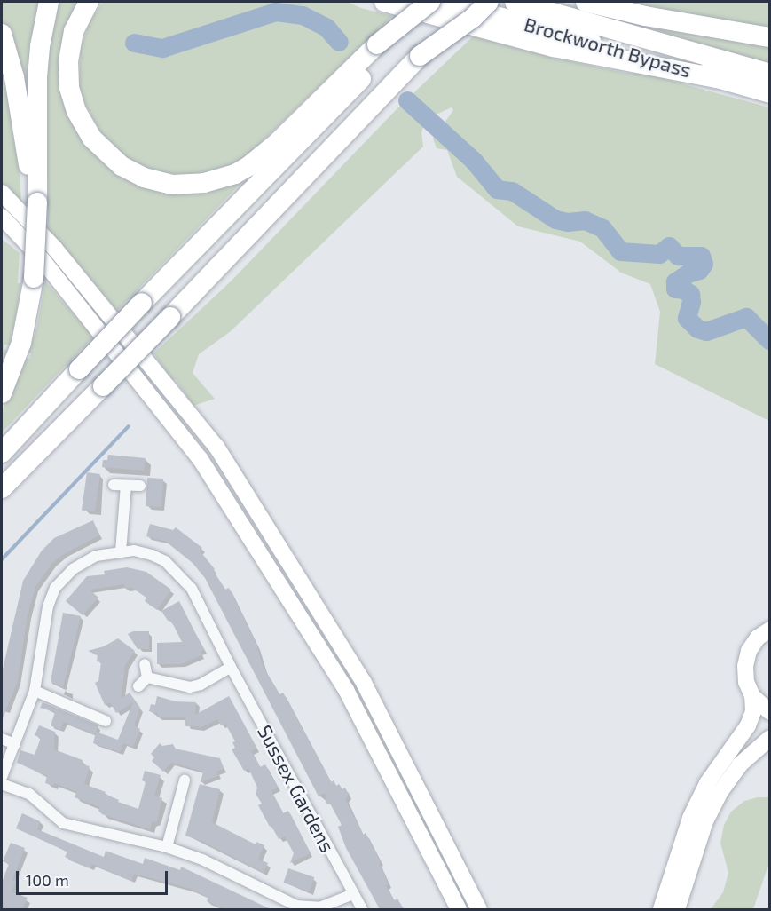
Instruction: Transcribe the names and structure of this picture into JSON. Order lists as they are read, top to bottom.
{
  "streets": {
    "highway": ["Brockworth Bypass"],
    "street": ["Sussex Gardens"]
  },
  "scale_bar": "100 m"
}
